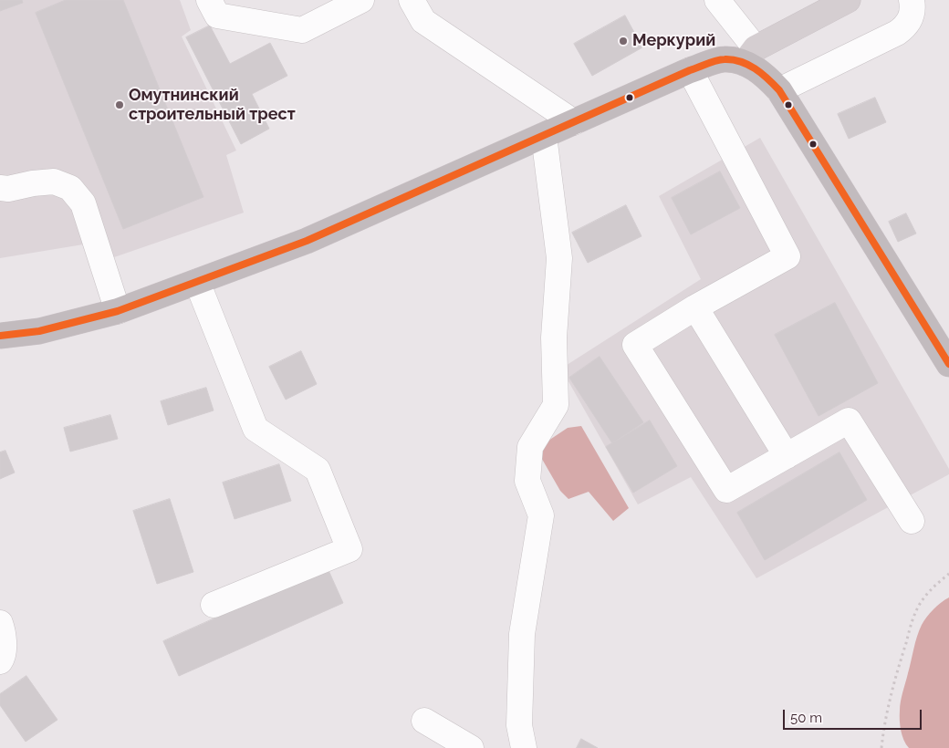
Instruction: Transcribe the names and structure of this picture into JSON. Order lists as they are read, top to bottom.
{
  "places": ["Меркурий", "Омутнинский строительный трест"],
  "scale_bar": "50 m"
}
